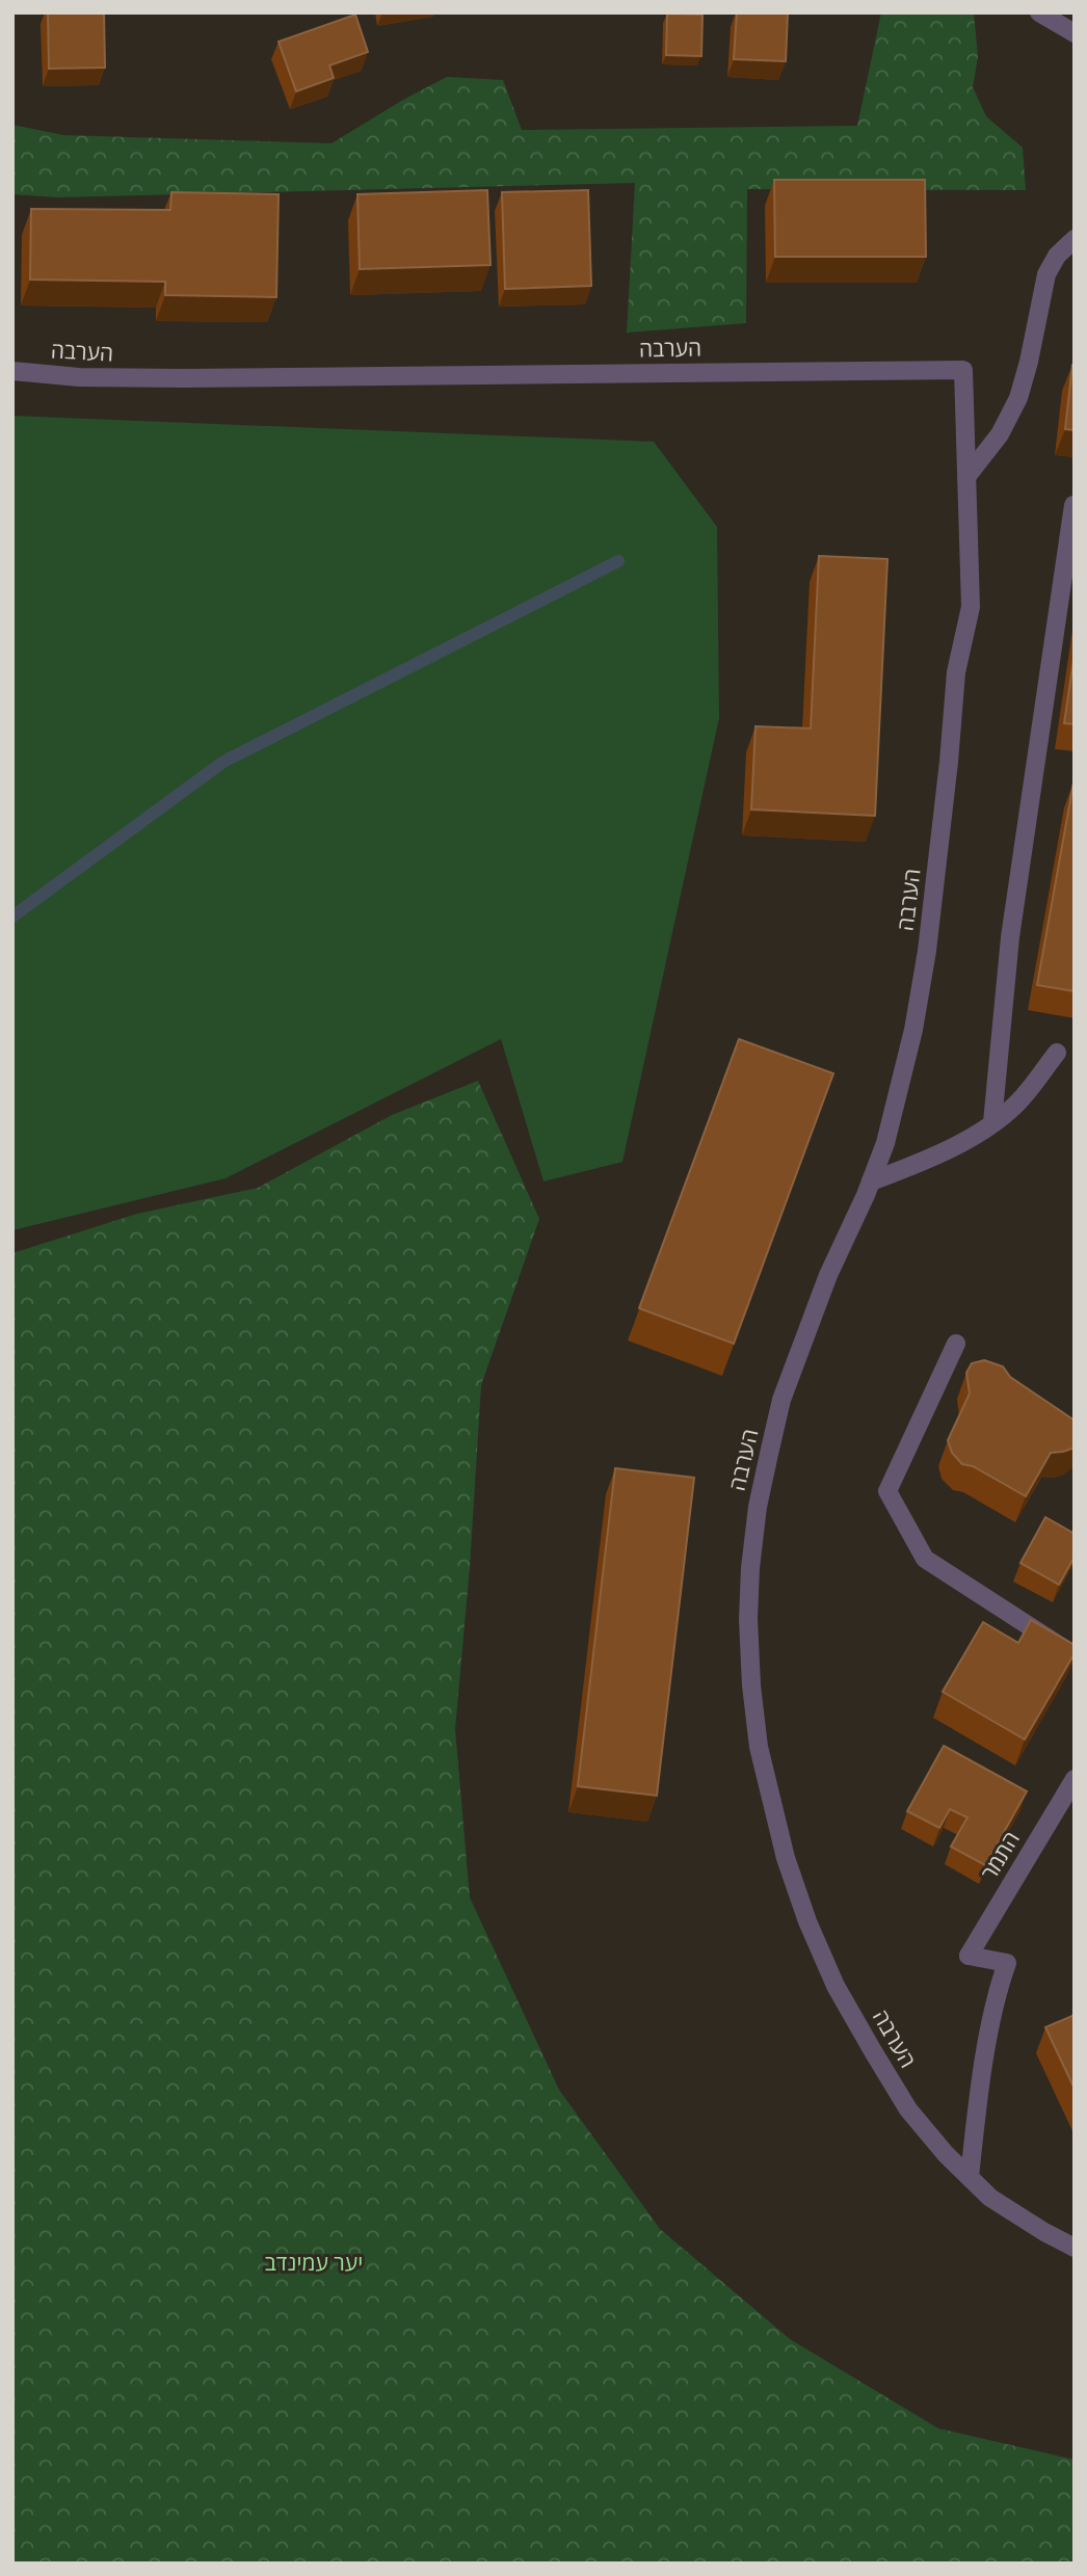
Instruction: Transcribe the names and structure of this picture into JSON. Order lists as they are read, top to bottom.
{
  "streets": {
    "street": ["הערבה", "התמר"]
  },
  "crossings": [
    ["הערבה", "התמר"]
  ],
  "parks": ["יער עמינדב"]
}
